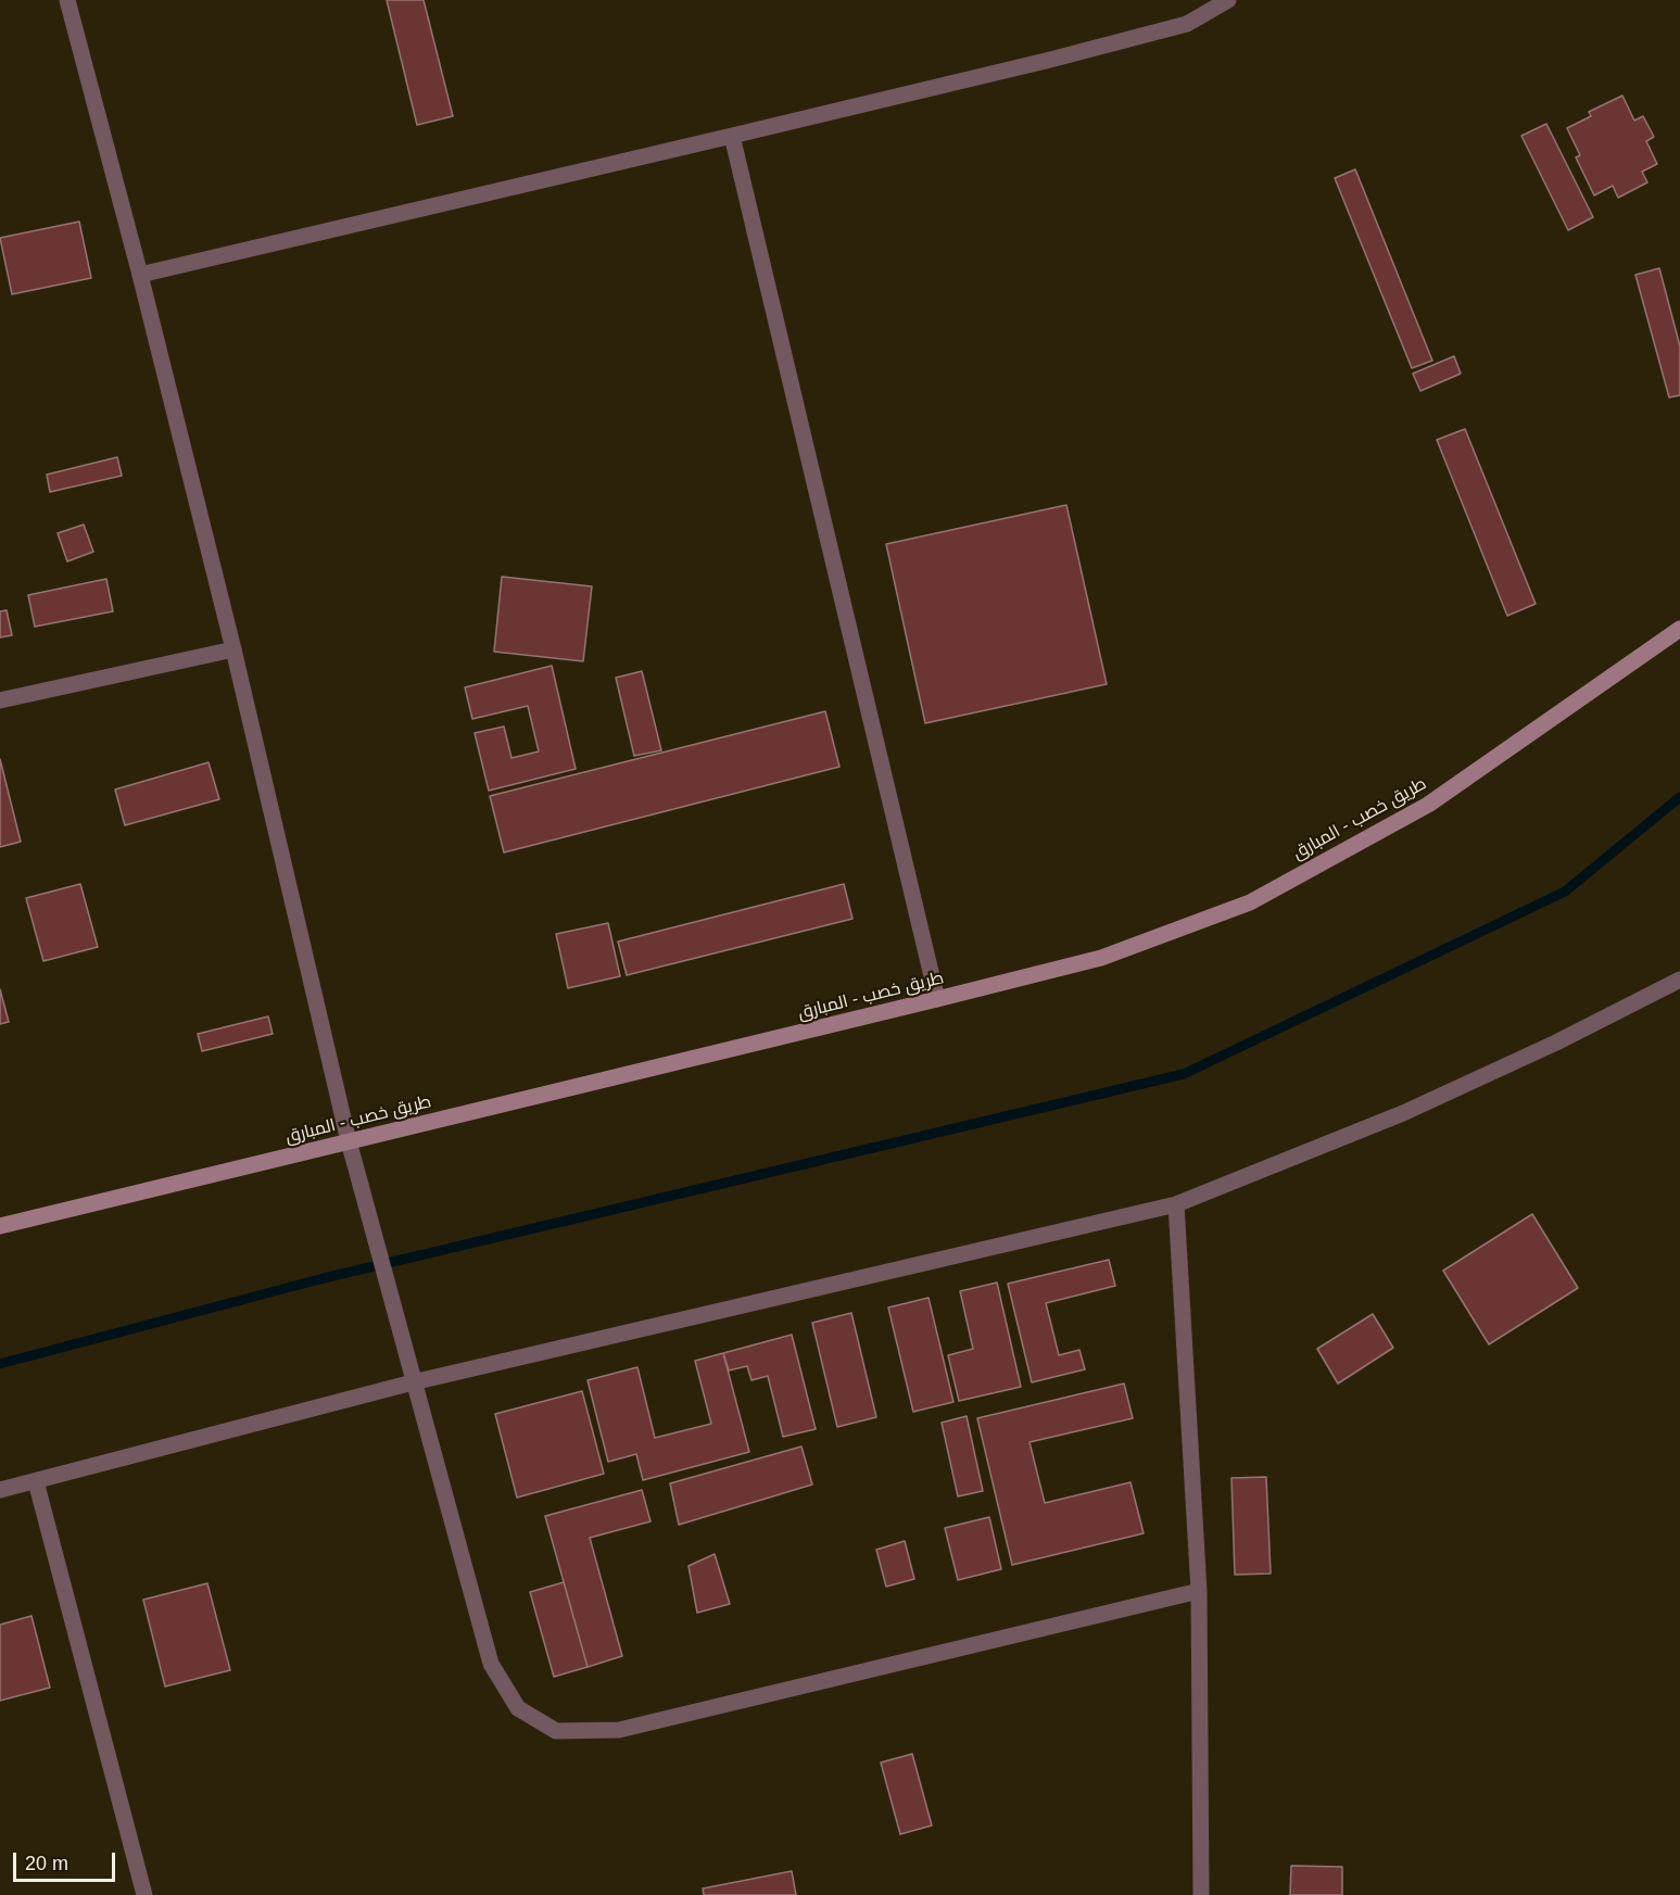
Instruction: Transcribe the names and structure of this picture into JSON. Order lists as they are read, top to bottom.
{
  "streets": {
    "main road": ["طريق خصب - المبارق"]
  },
  "scale_bar": "20 m"
}
